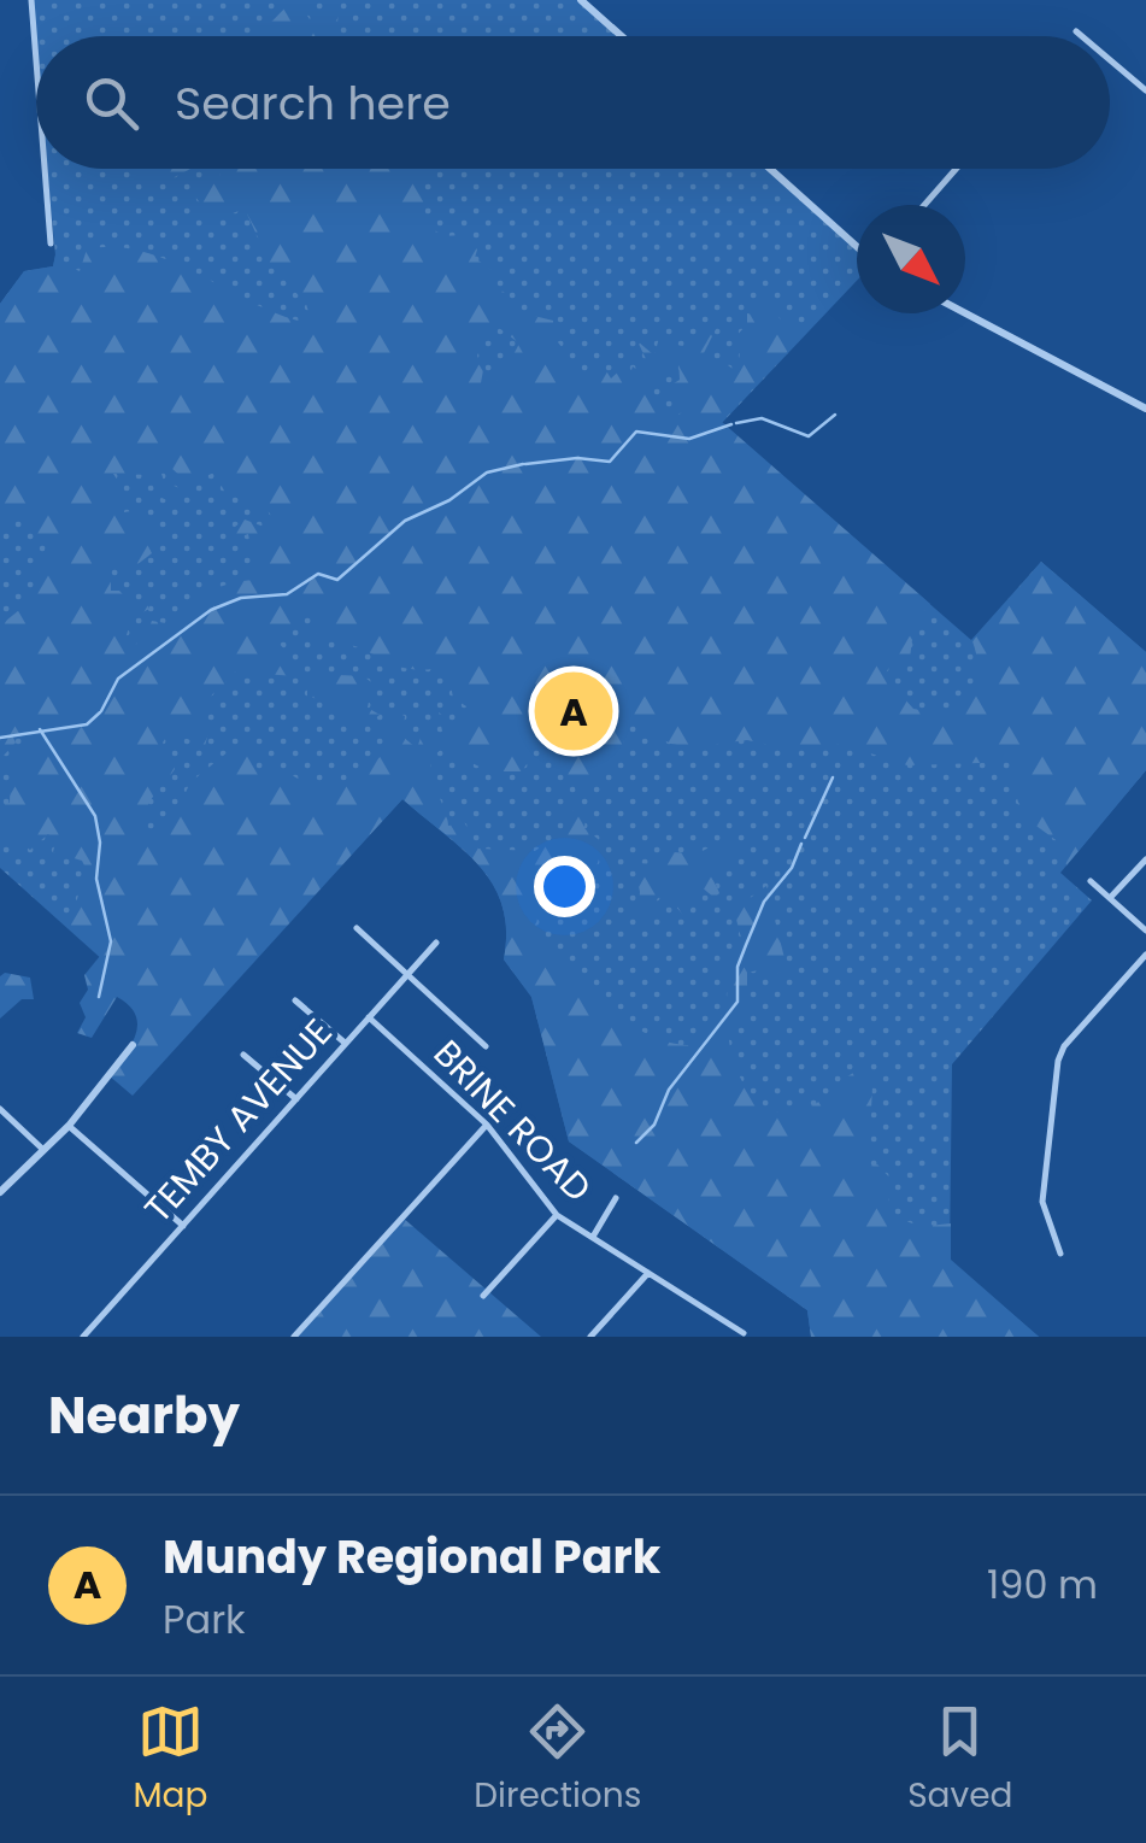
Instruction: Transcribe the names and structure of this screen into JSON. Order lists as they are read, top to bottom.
{
  "streets": {
    "street": ["TEMBY AVENUE", "BRINE ROAD"]
  },
  "crossings": [
    ["TEMBY AVENUE", "BRINE ROAD"]
  ],
  "north": "bottom right",
  "page": {
    "search": "Search here",
    "pins": "A",
    "heading": "Nearby",
    "list": [
      {
        "mark": "A",
        "name": "Mundy Regional Park",
        "note": "Park",
        "value": "190 m"
      }
    ],
    "nav": ["Map", "Directions", "Saved"]
  }
}
